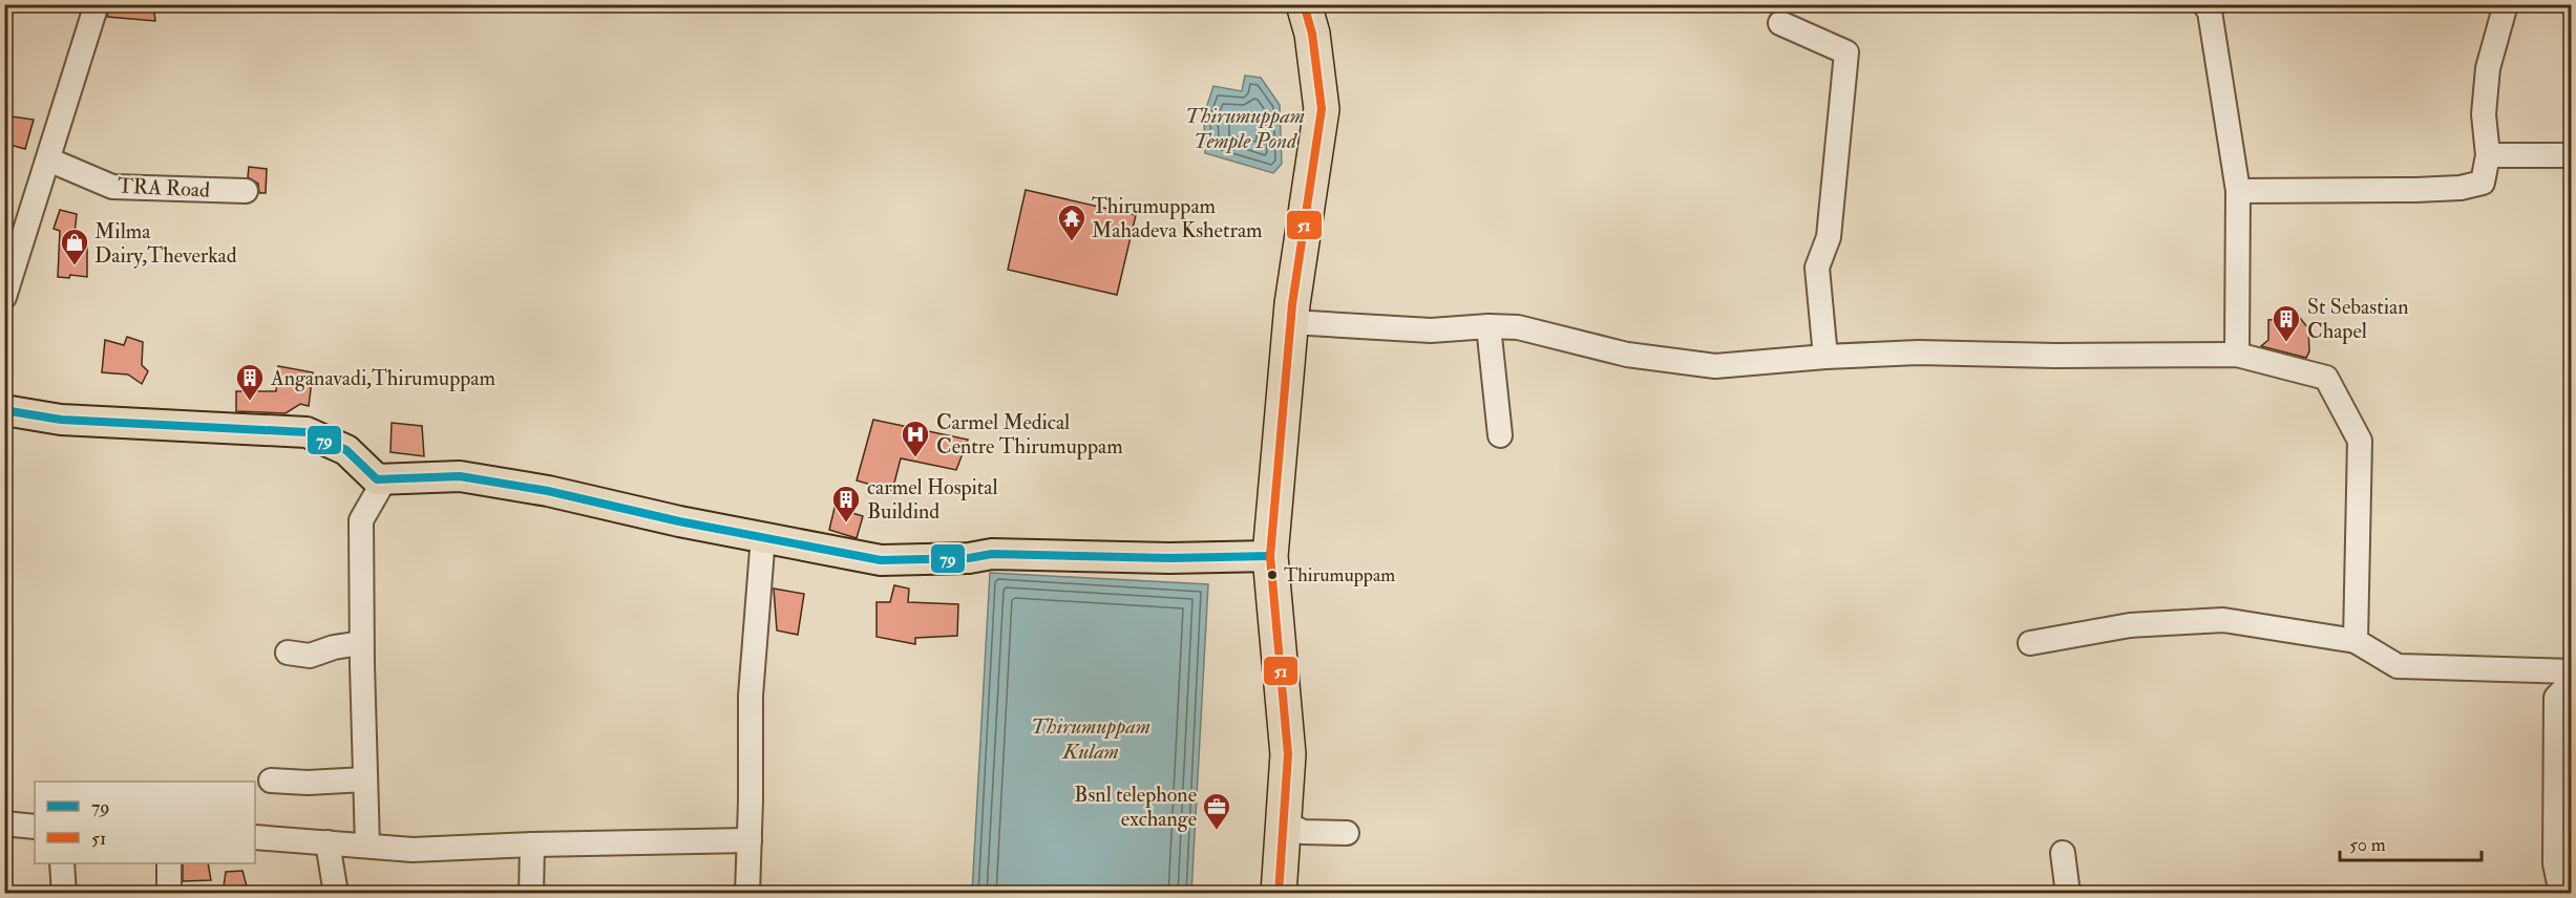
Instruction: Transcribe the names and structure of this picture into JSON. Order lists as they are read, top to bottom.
{
  "streets": {
    "street": ["TRA Road"]
  },
  "water": ["Thirumuppam Temple Pond", "Thirumuppam Kulam"],
  "places": {
    "temple": ["Thirumuppam Mahadeva Kshetram"],
    "shop": ["Milma Dairy,Theverkad"],
    "building": ["St Sebastian Chapel", "Anganavadi,Thirumuppam", "carmel Hospital Buildind"],
    "hospital": ["Carmel Medical Centre Thirumuppam"],
    "other": ["Thirumuppam"],
    "office": ["Bsnl telephone exchange"]
  },
  "lines": ["transit line 51", "transit line 79"],
  "legend": ["79", "51"],
  "scale_bar": "50 m"
}
